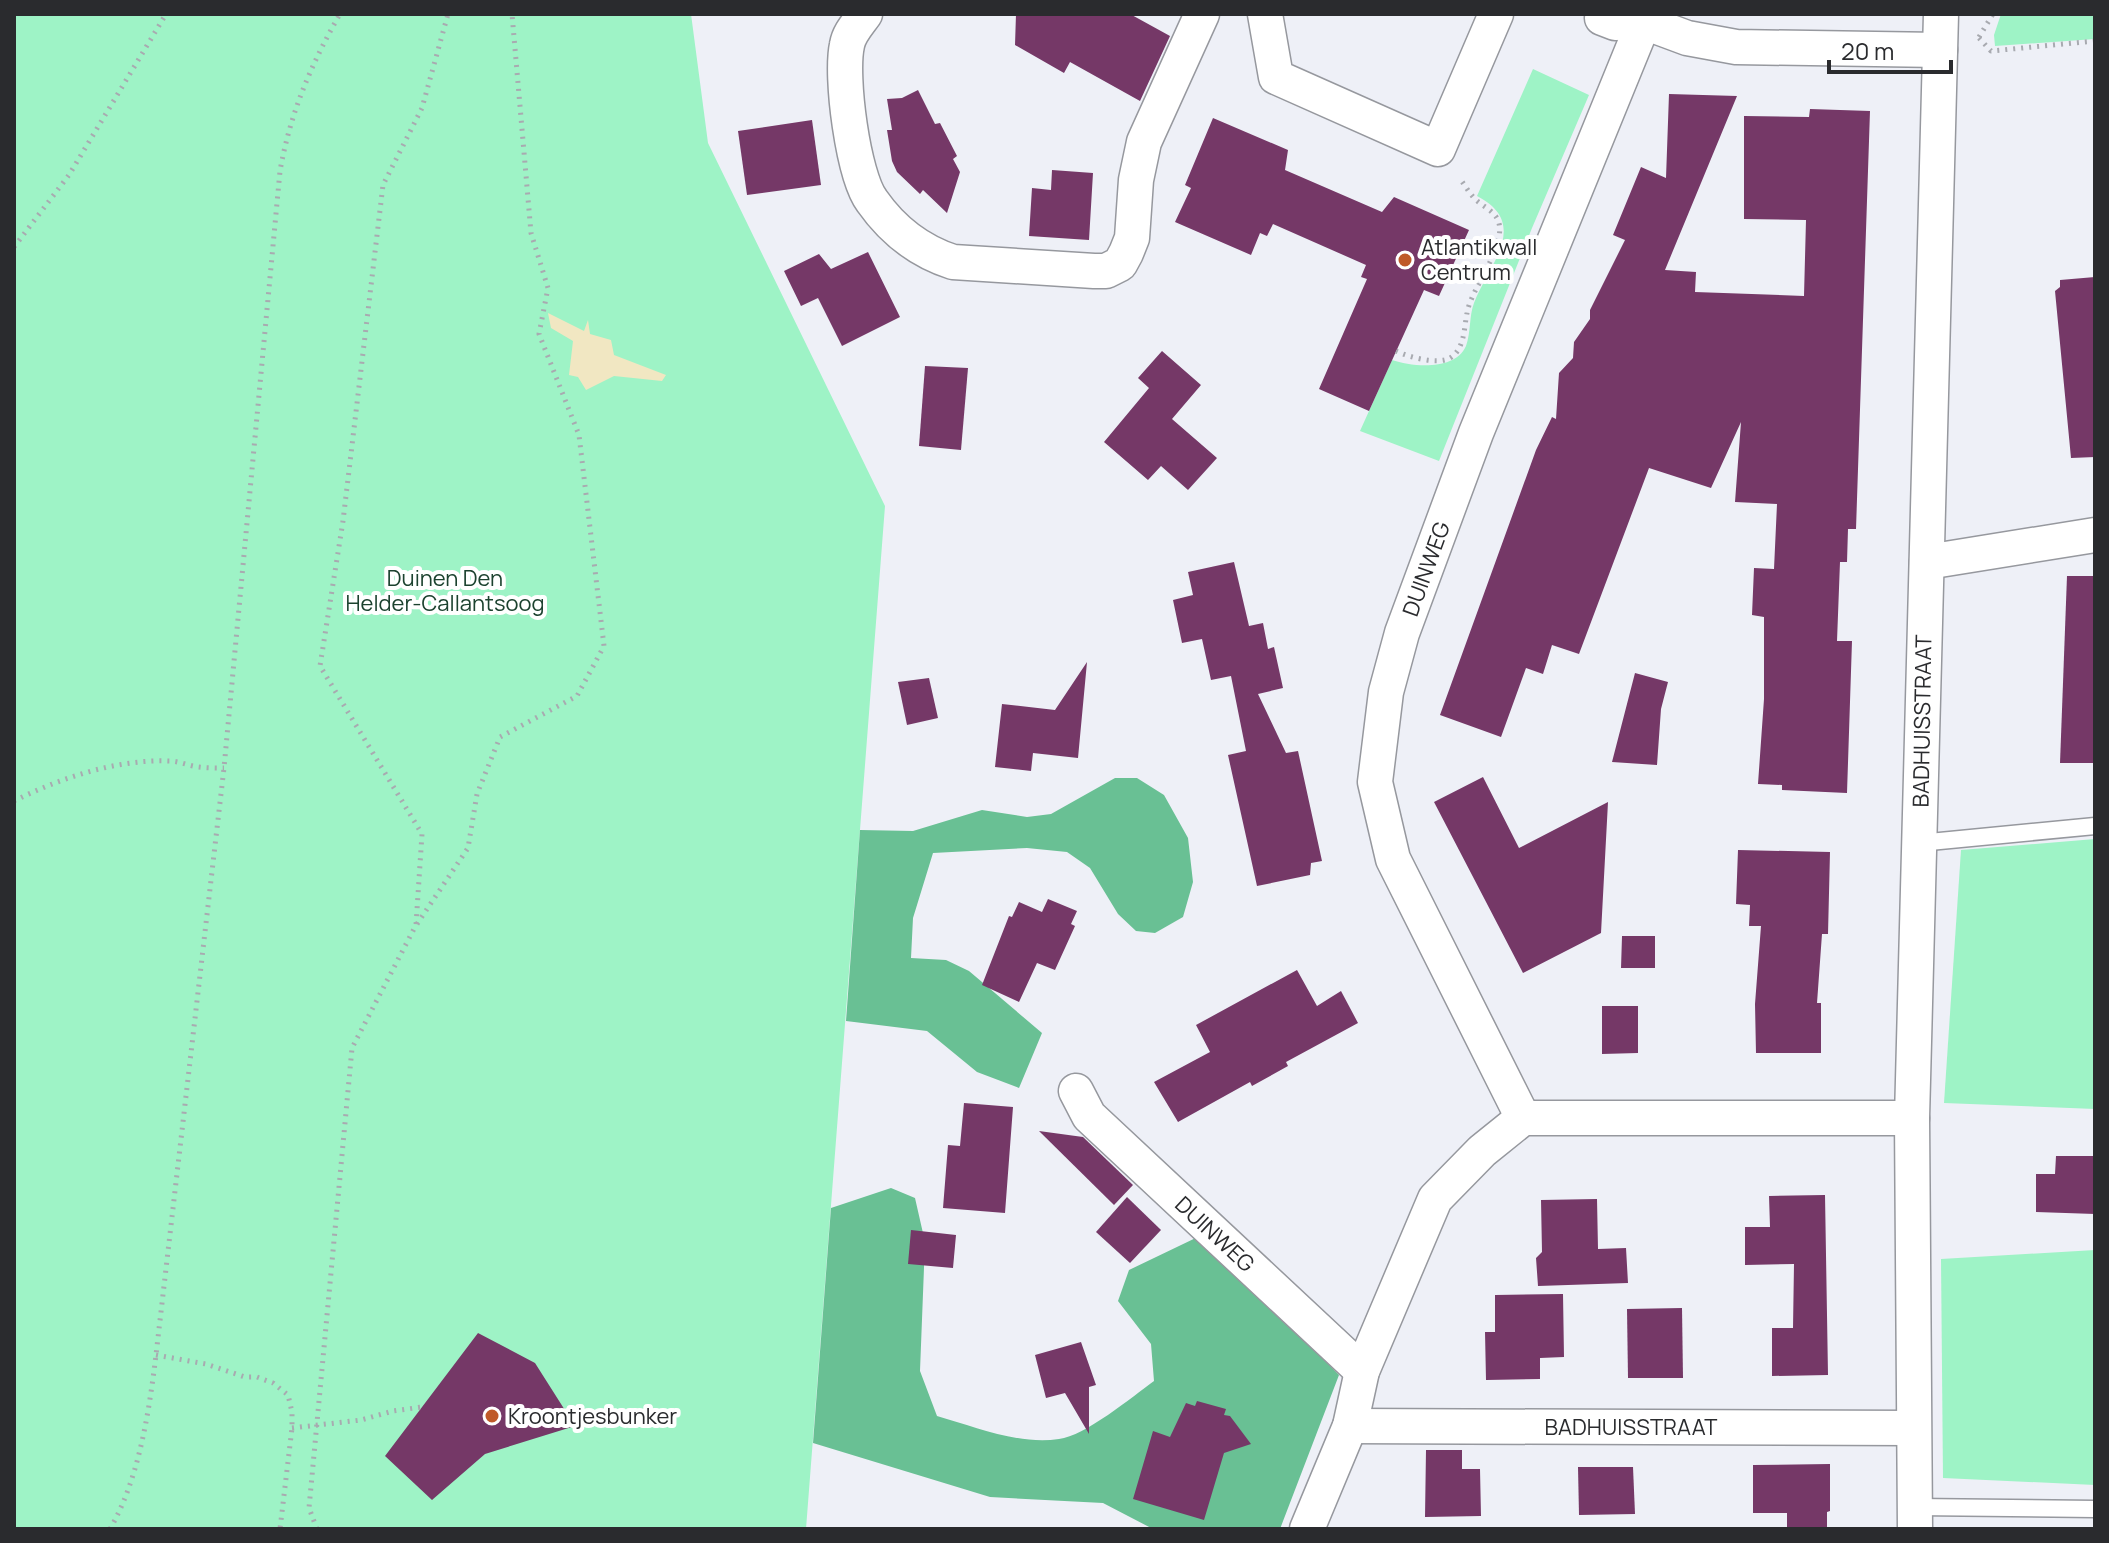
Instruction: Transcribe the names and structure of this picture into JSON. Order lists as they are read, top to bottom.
{
  "streets": {
    "street": ["DUINWEG", "BADHUISSTRAAT"]
  },
  "parks": ["Duinen Den Helder-Callantsoog"],
  "places": ["Atlantikwall Centrum", "Kroontjesbunker"],
  "scale_bar": "20 m"
}
